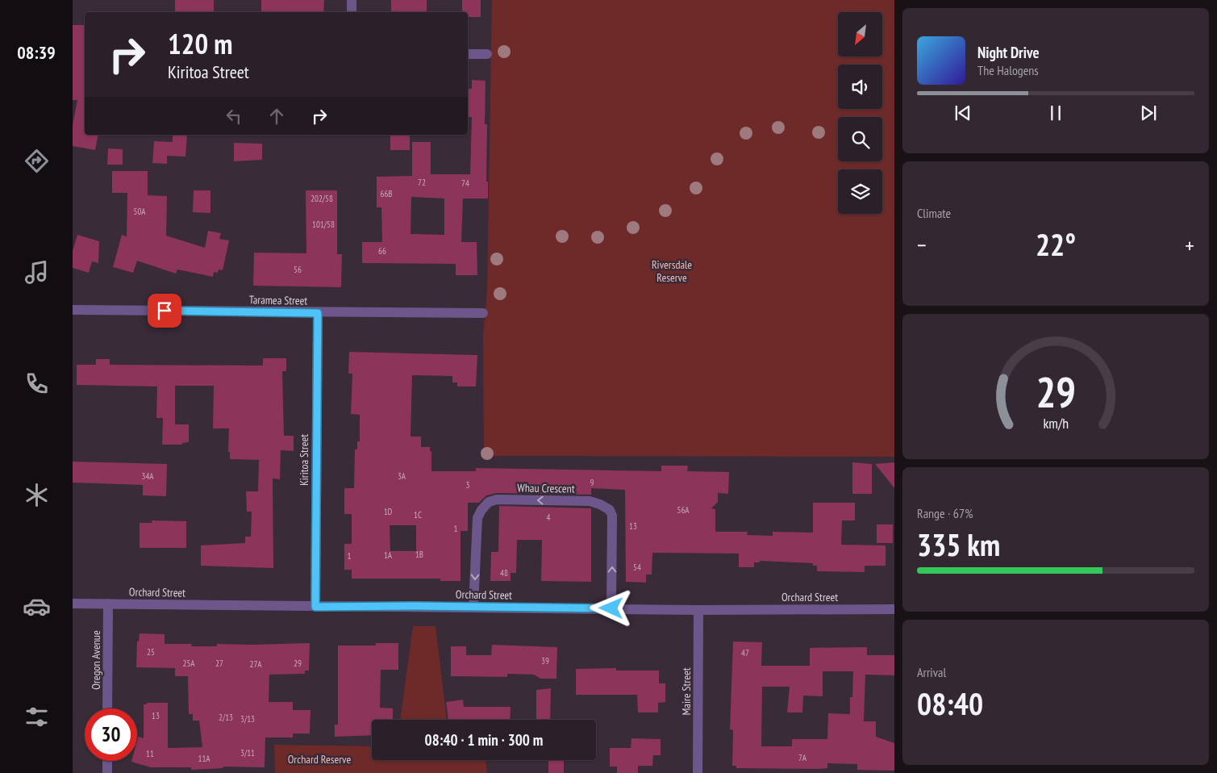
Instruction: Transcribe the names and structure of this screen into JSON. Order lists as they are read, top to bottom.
{
  "streets": {
    "street": [
      "Taramea Street",
      "Kiritoa Street",
      "Whau Crescent",
      "Orchard Street",
      "Oregon Avenue",
      "Maire Street"
    ]
  },
  "crossings": [
    ["Taramea Street", "Kiritoa Street"],
    ["Kiritoa Street", "Orchard Street"],
    ["Whau Crescent", "Orchard Street"],
    ["Orchard Street", "Oregon Avenue"],
    ["Orchard Street", "Maire Street"]
  ],
  "parks": ["Riversdale Reserve", "Orchard Reserve"],
  "house_numbers": [
    "72",
    "74",
    "66B",
    "202/58",
    "50A",
    "101/58",
    "66",
    "56",
    "34A",
    "3A",
    "9",
    "3",
    "56A",
    "1D",
    "1C",
    "4",
    "13",
    "1",
    "1B",
    "1A",
    "1",
    "54",
    "48",
    "25",
    "47",
    "39",
    "25A",
    "27",
    "29",
    "27A",
    "13",
    "2/13",
    "3/13",
    "3/11",
    "11",
    "7A",
    "11A"
  ],
  "north": "bottom left",
  "page": {
    "tabs": "08:39",
    "turn": ["120 m", "Kiritoa Street"],
    "song": ["Night Drive", "The Halogens"],
    "tile": [
      "Climate",
      ["Range · 67%", "335 km"],
      ["Arrival", "08:40"]
    ],
    "heat": ["−", "22°", "+"],
    "limit": "30",
    "trip": "08:40 · 1 min · 300 m",
    "gauge": ["29", "km/h"]
  }
}
